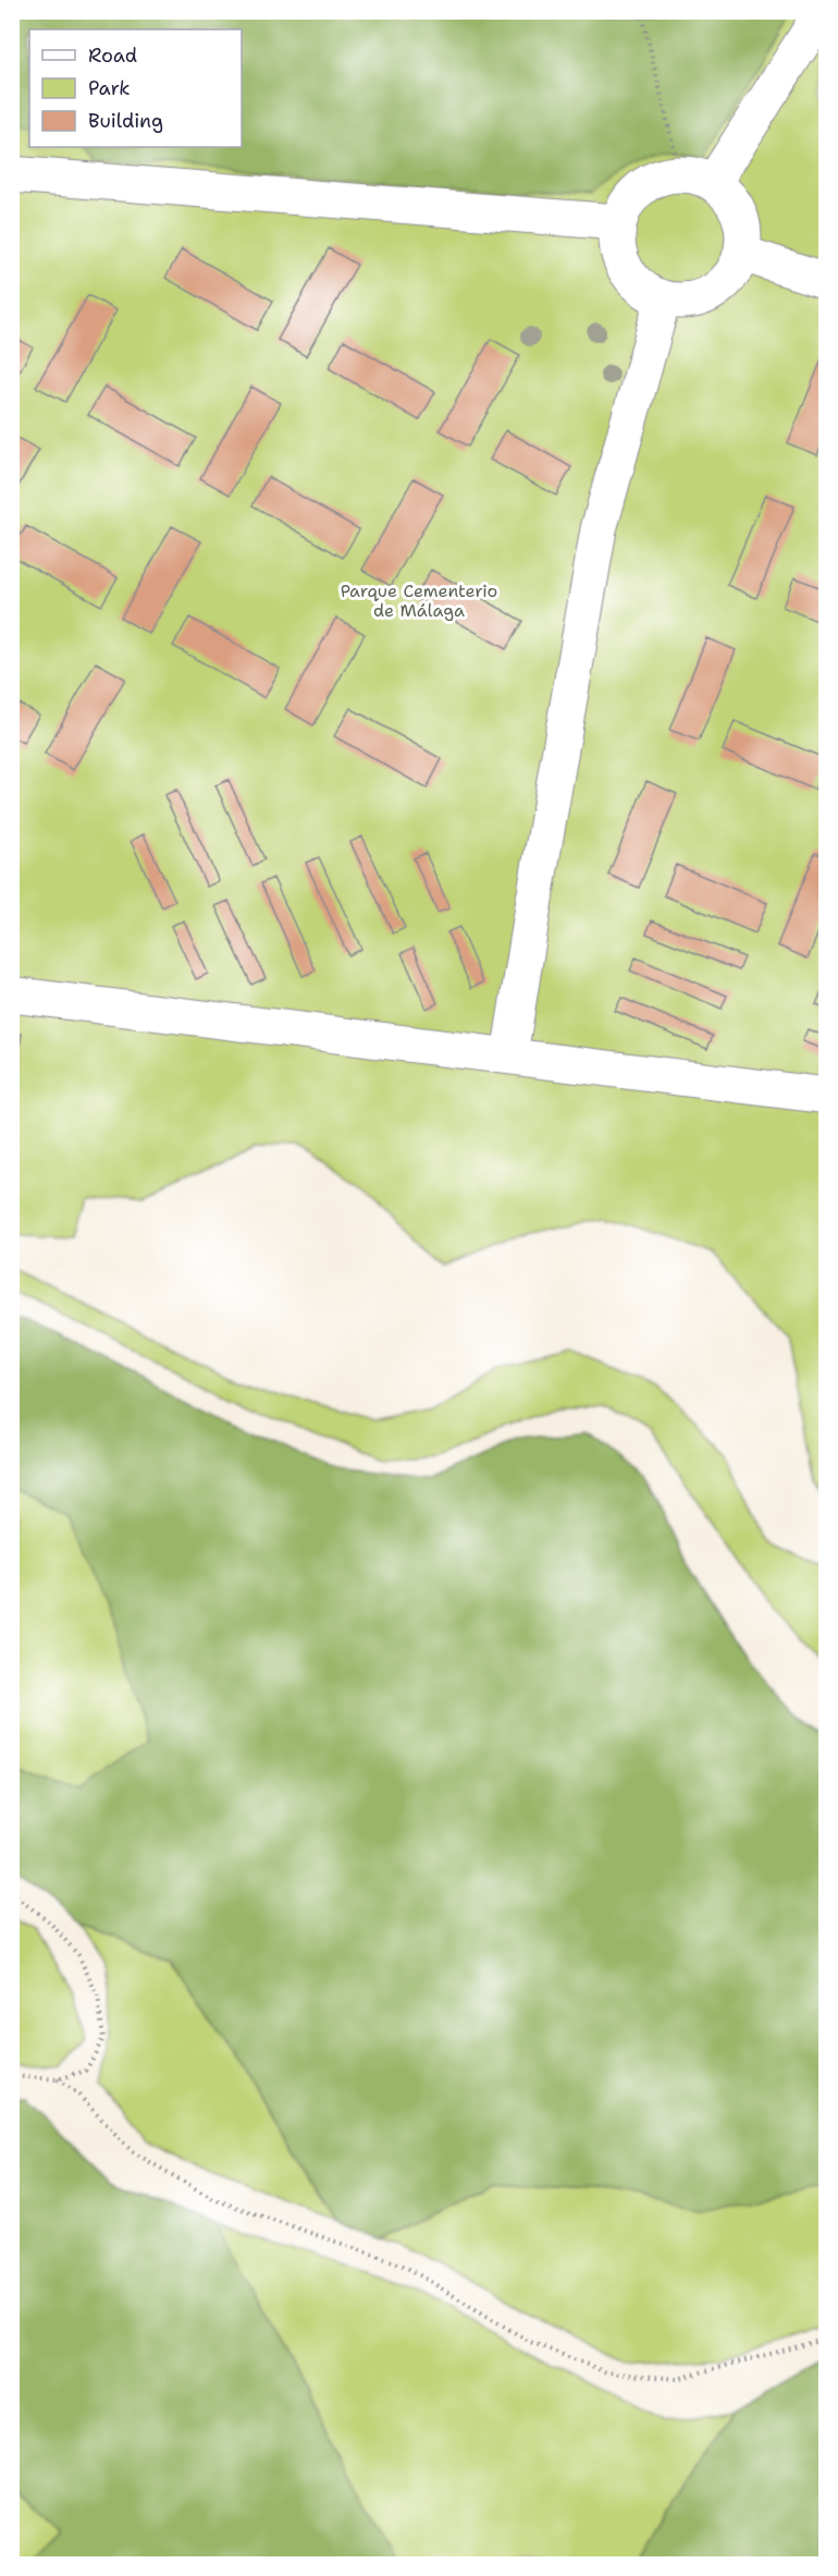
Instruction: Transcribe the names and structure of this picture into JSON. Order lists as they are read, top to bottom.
{
  "parks": ["Parque Cementerio de Málaga"],
  "legend": ["Road", "Park", "Building"]
}
